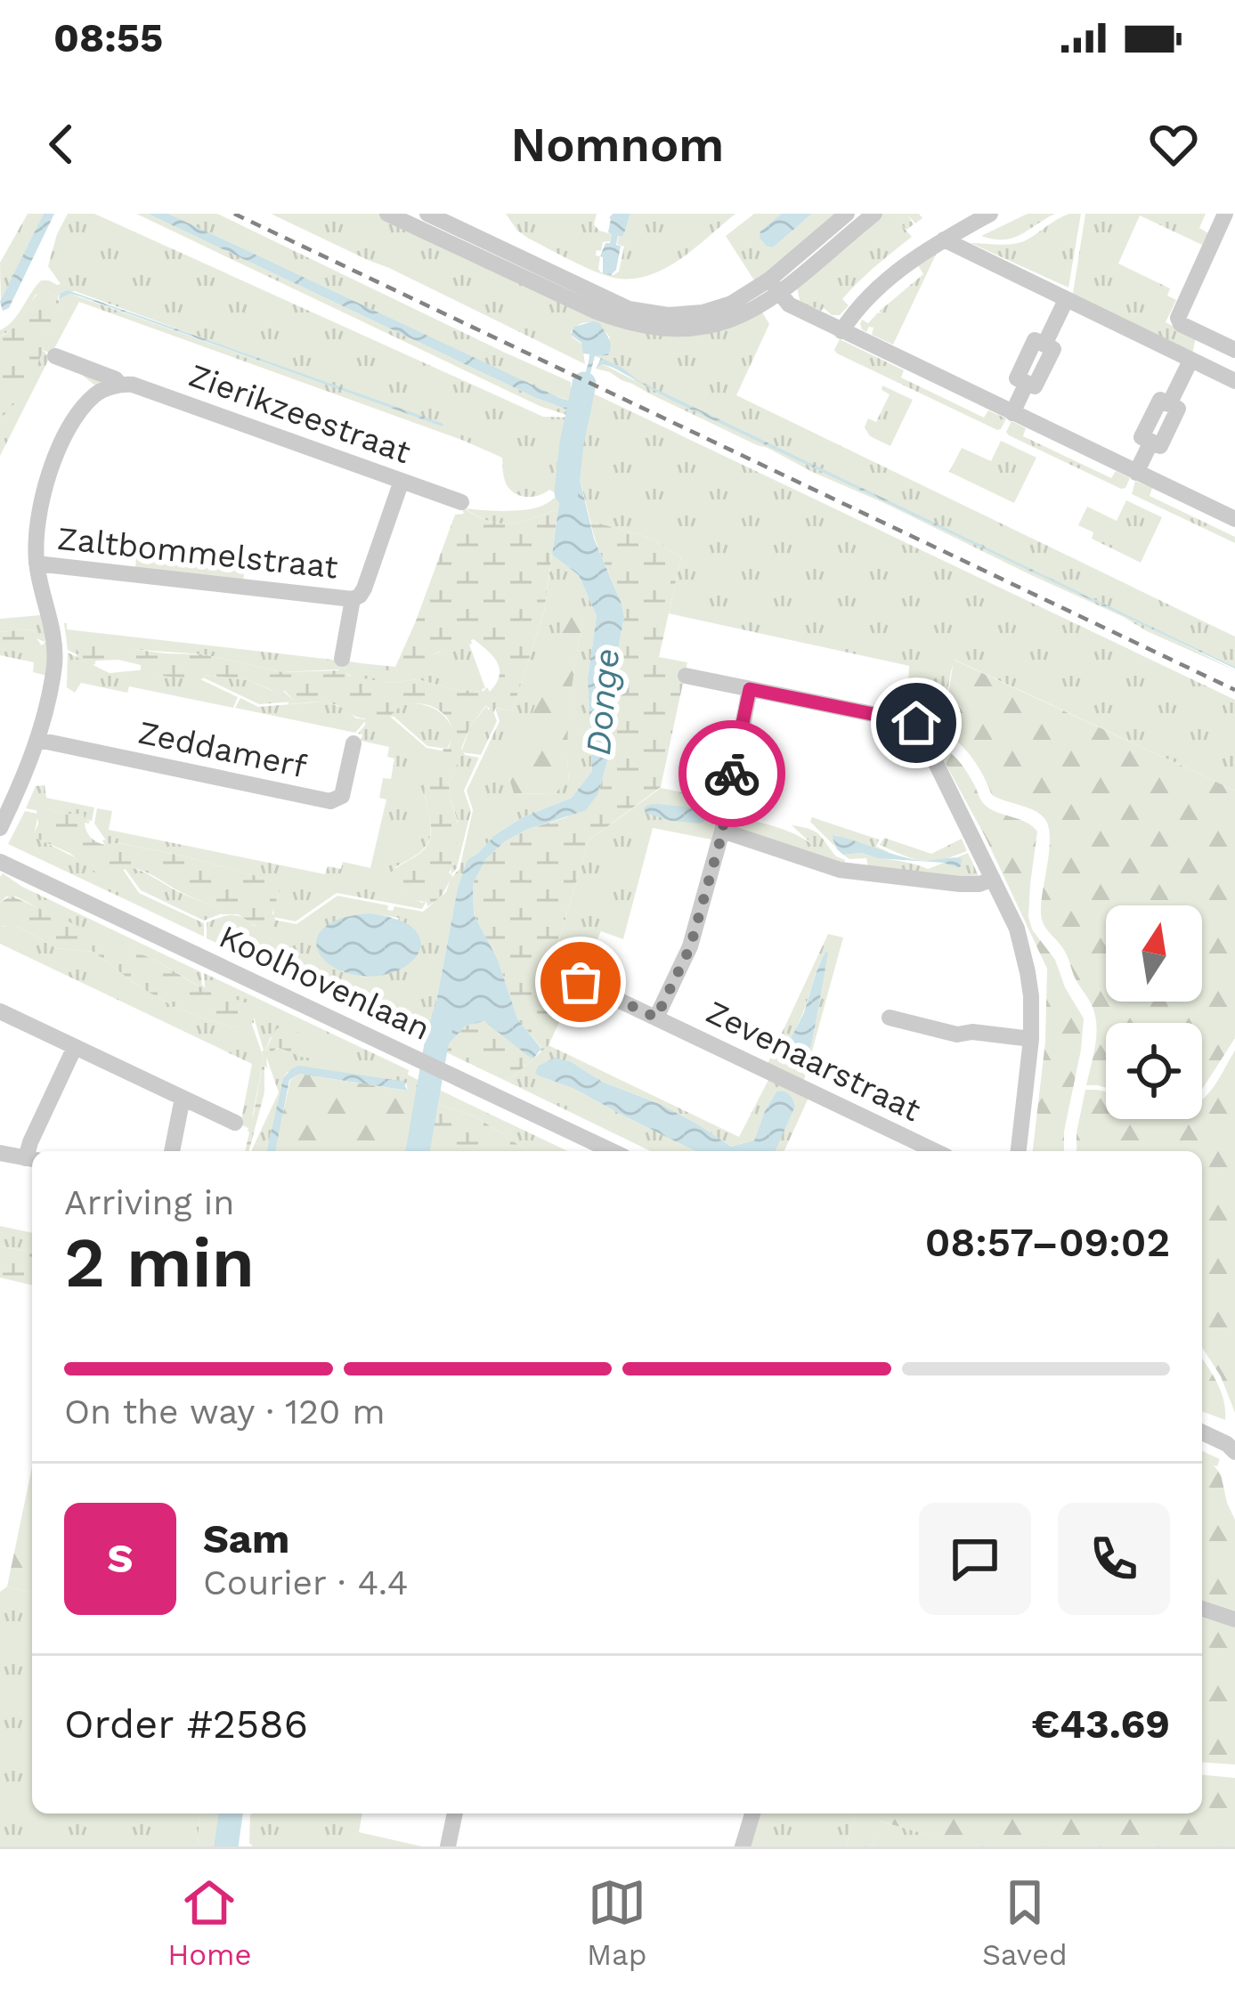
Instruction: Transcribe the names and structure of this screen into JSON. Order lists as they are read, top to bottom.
{
  "streets": {
    "street": [
      "Zierikzeestraat",
      "Zaltbommelstraat",
      "Zeddamerf",
      "Koolhovenlaan",
      "Zevenaarstraat"
    ]
  },
  "crossings": [
    ["Zierikzeestraat", "Zaltbommelstraat"]
  ],
  "water": ["Donge"],
  "north": "top",
  "page": {
    "status": "08:55",
    "header": "Nomnom",
    "heading": ["2 min", "Arriving in", "08:57–09:02"],
    "panel": [
      "Sam",
      "Courier · 4.4",
      "Order #2586",
      "€43.69"
    ],
    "bar": "On the way · 120 m",
    "round": "S",
    "tabs": ["Home", "Map", "Saved"]
  }
}
